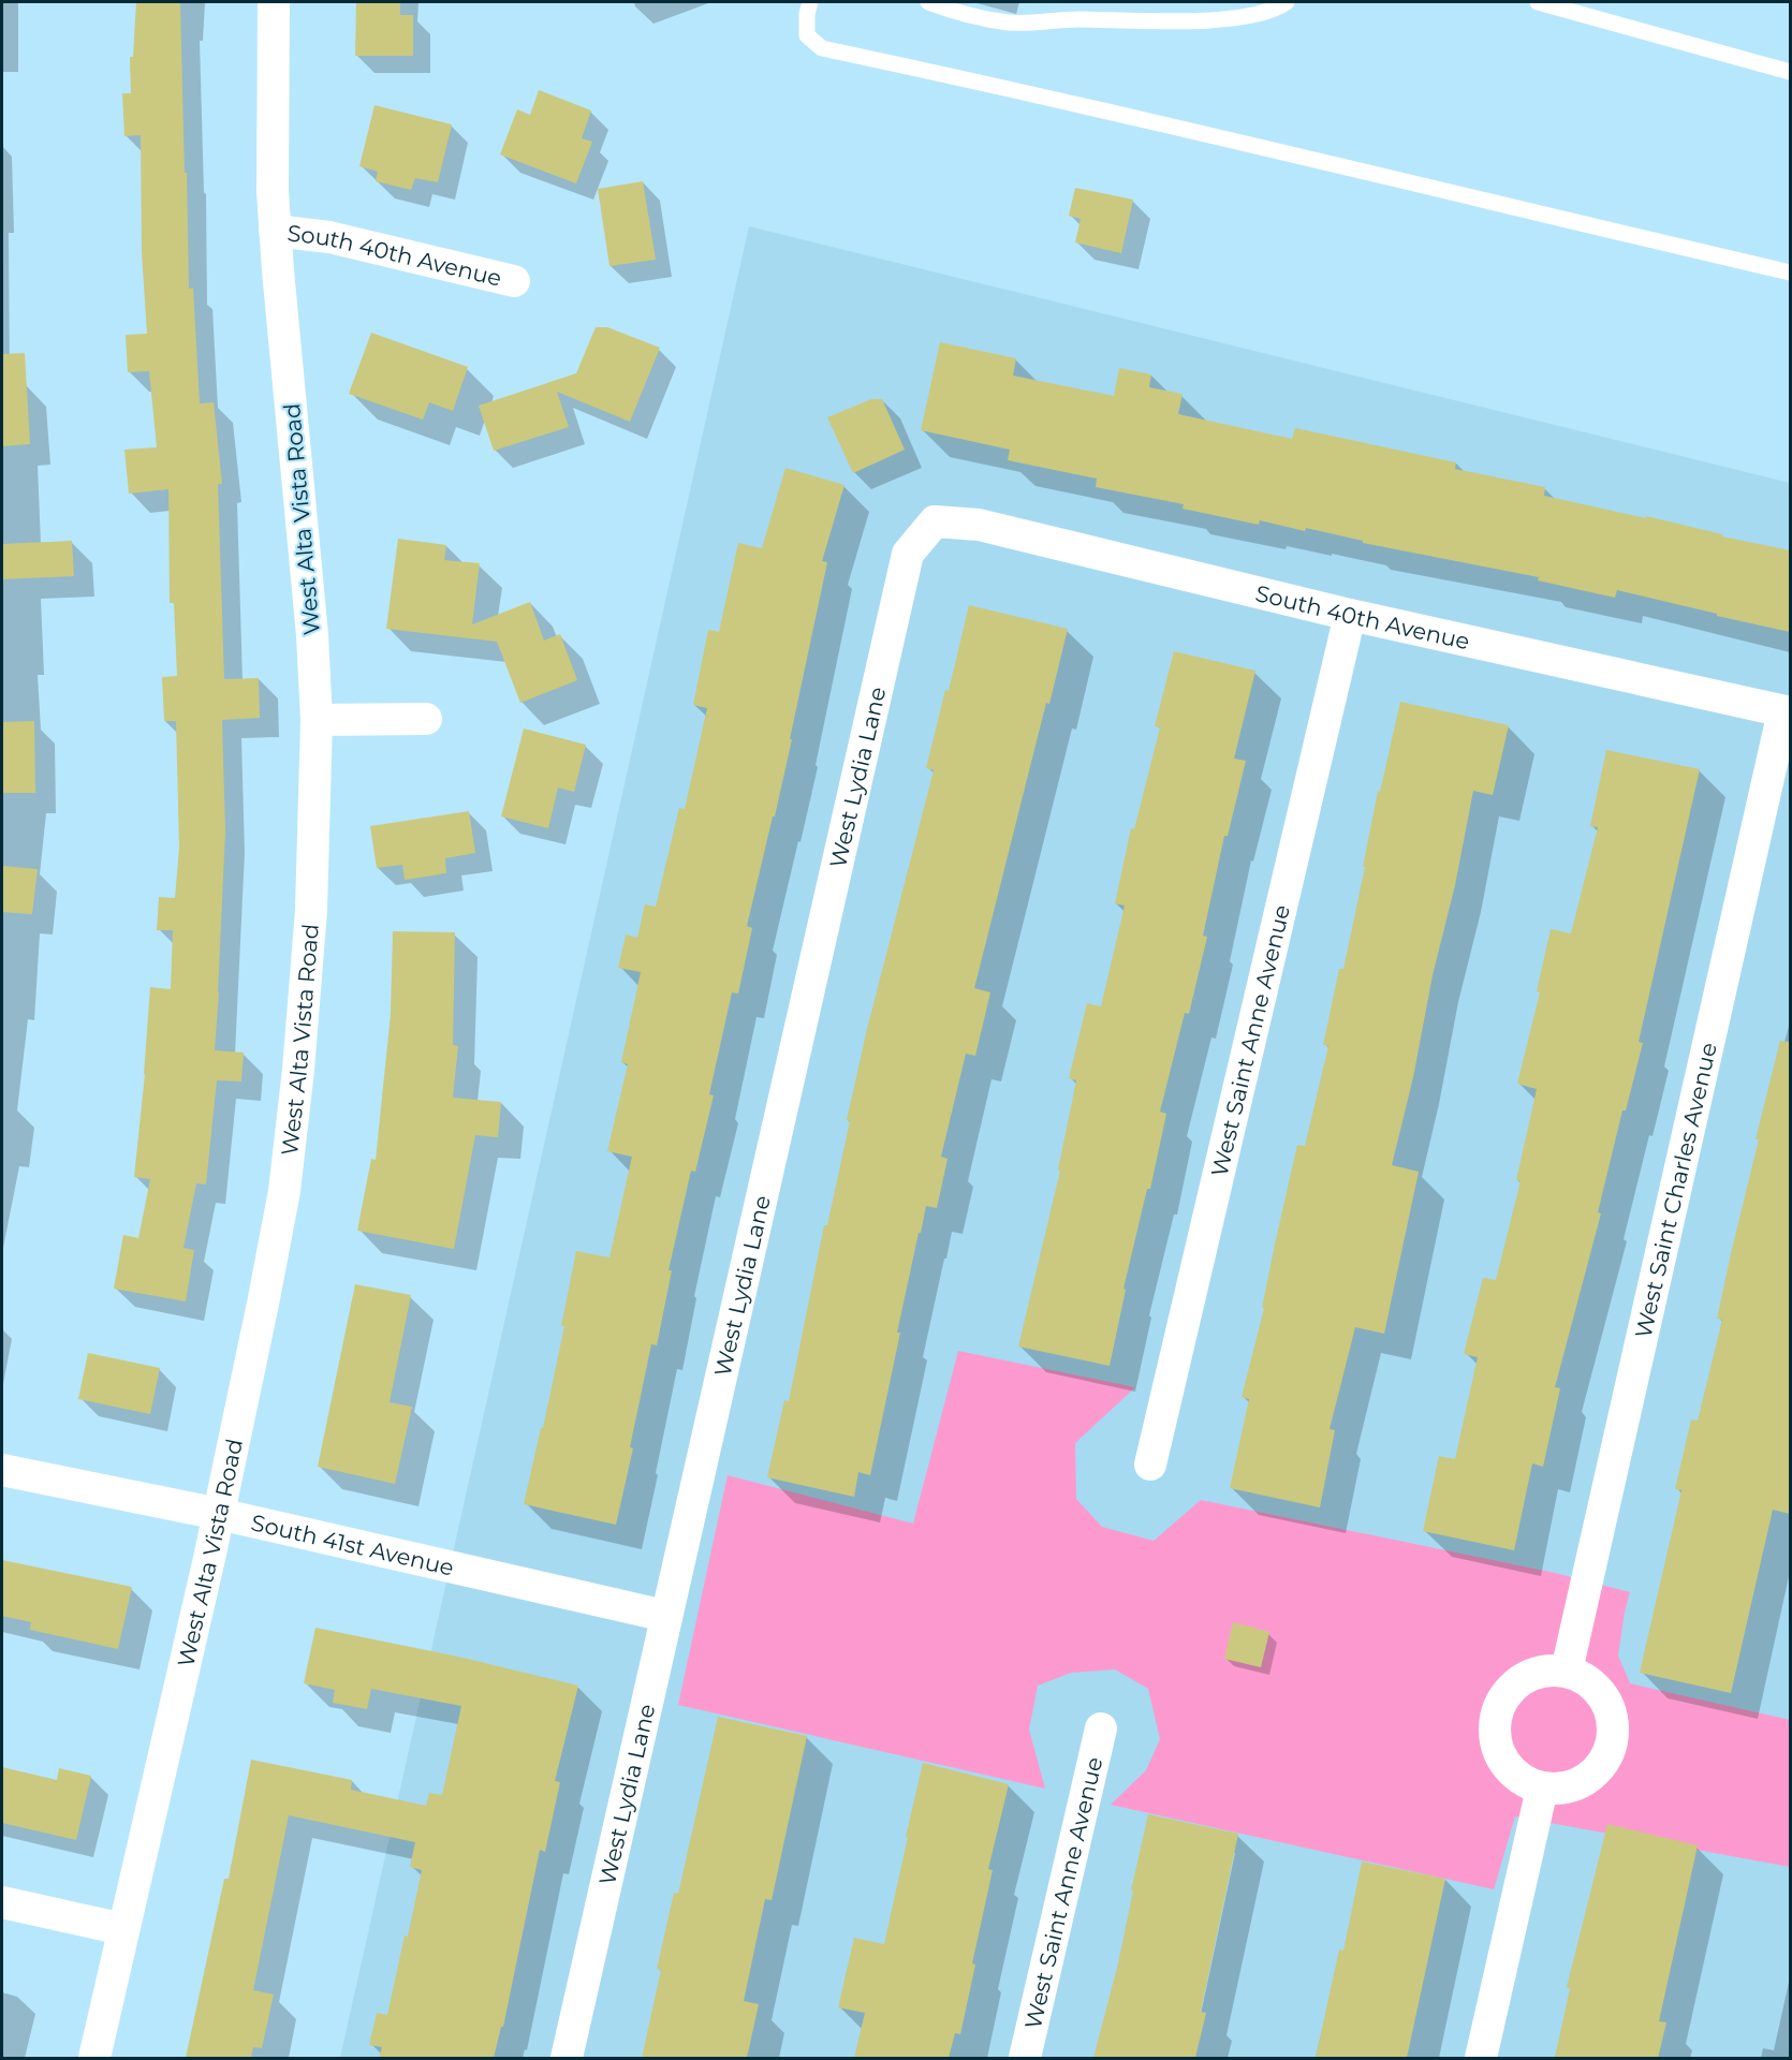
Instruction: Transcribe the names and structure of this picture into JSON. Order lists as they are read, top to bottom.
{
  "streets": {
    "street": [
      "South 40th Avenue",
      "West Alta Vista Road",
      "West Lydia Lane",
      "West Saint Anne Avenue",
      "West Saint Charles Avenue",
      "South 41st Avenue"
    ]
  },
  "crossings": [
    ["South 40th Avenue", "West Alta Vista Road"],
    ["South 40th Avenue", "West Lydia Lane"],
    ["South 40th Avenue", "West Saint Anne Avenue"],
    ["South 40th Avenue", "West Saint Charles Avenue"],
    ["West Alta Vista Road", "South 41st Avenue"],
    ["West Lydia Lane", "South 41st Avenue"]
  ]
}
